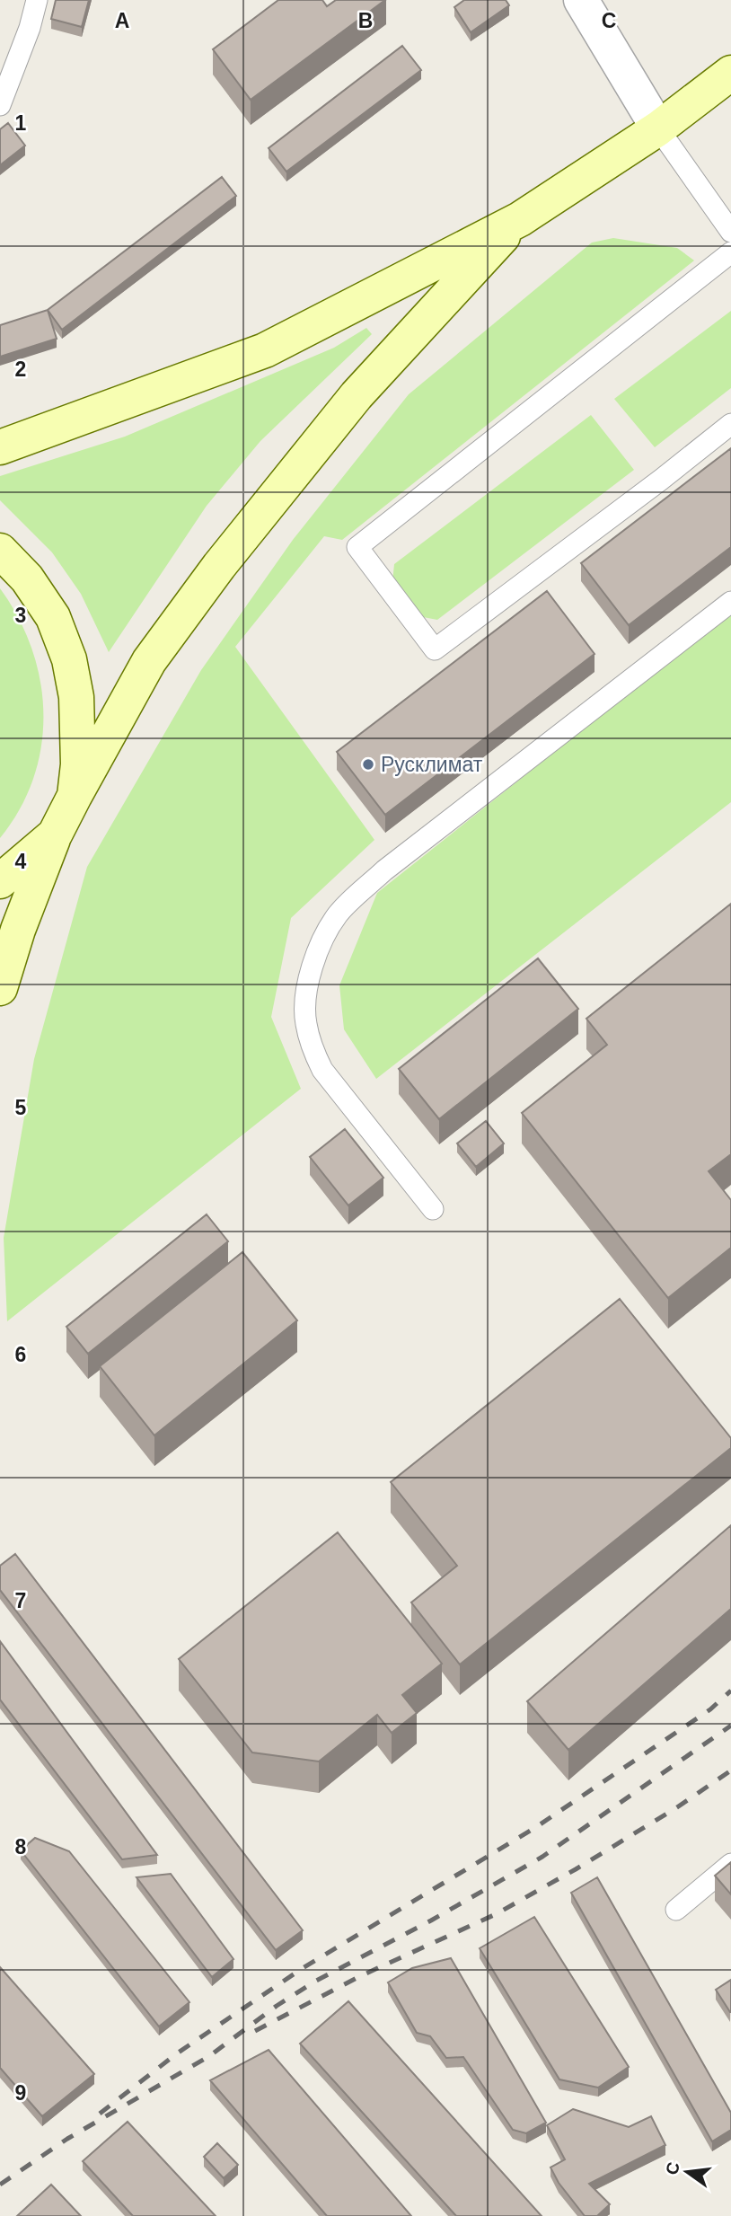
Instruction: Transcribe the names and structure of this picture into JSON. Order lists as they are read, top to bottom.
{
  "places": ["Русклимат"],
  "north": "left",
  "grid": {
    "columns": ["A", "B", "C"],
    "rows": [
      "1",
      "2",
      "3",
      "4",
      "5",
      "6",
      "7",
      "8",
      "9"
    ]
  }
}
